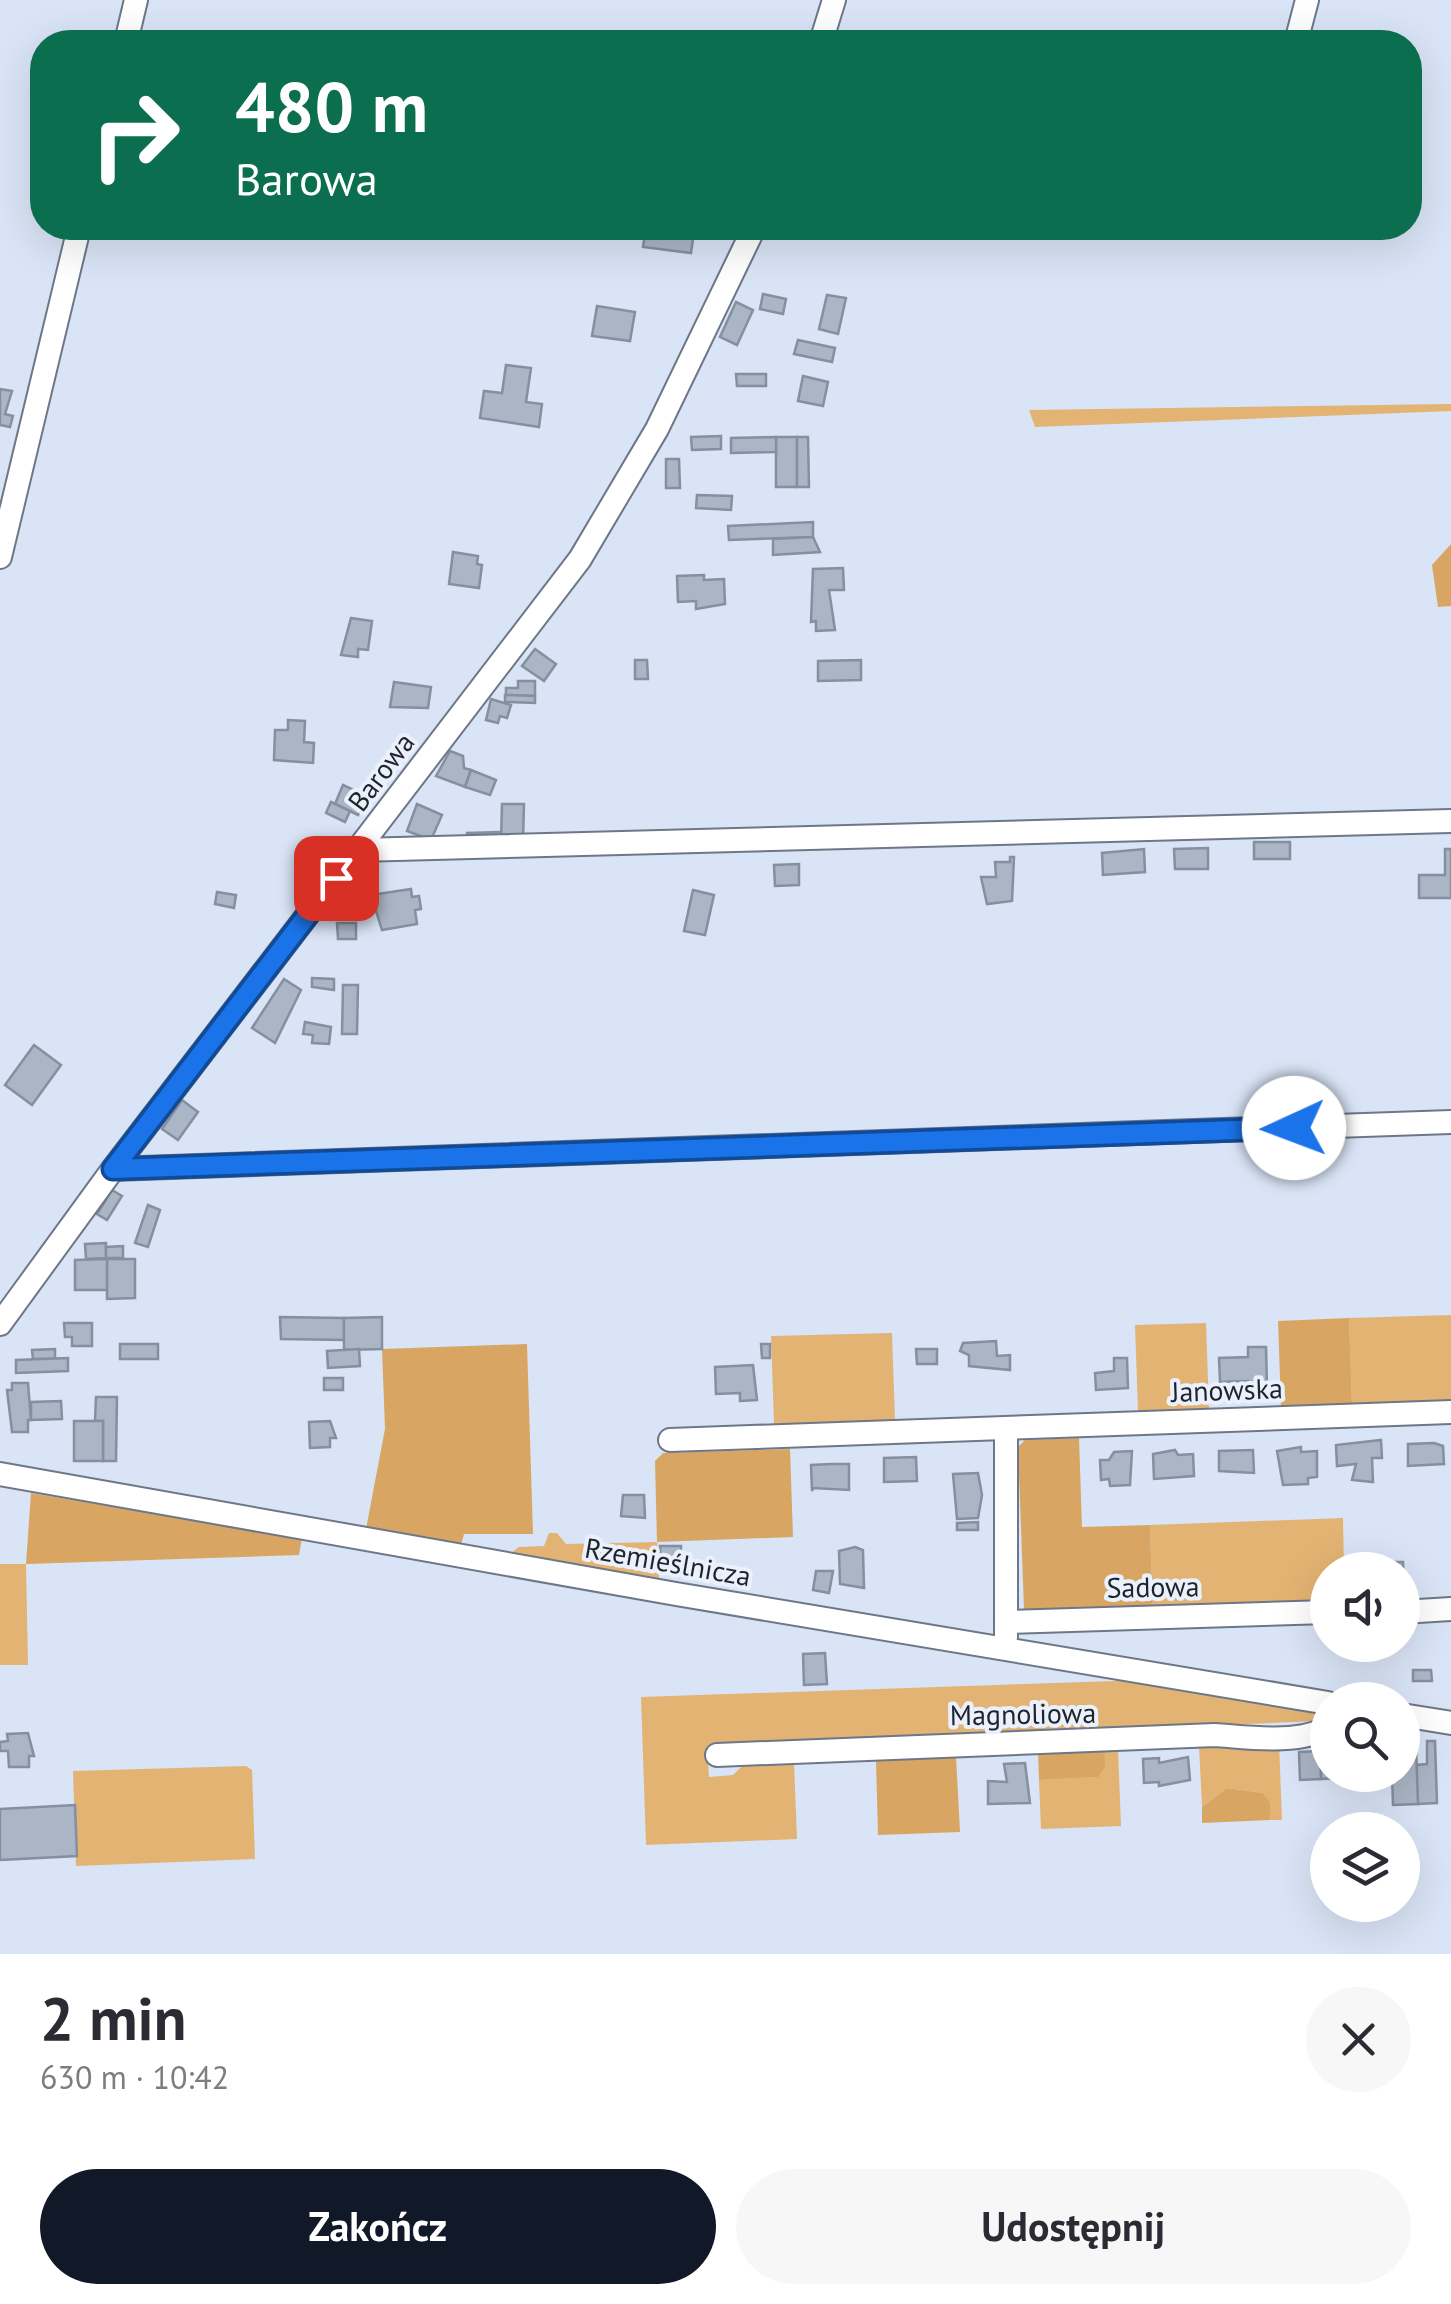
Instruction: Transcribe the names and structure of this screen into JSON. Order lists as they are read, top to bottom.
{
  "streets": {
    "street": [
      "Barowa",
      "Janowska",
      "Rzemieślnicza",
      "Sadowa",
      "Magnoliowa"
    ]
  },
  "page": {
    "turn": ["480 m", "Barowa"],
    "heading": ["2 min", "630 m · 10:42"],
    "buttons": ["Zakończ", "Udostępnij"]
  }
}
